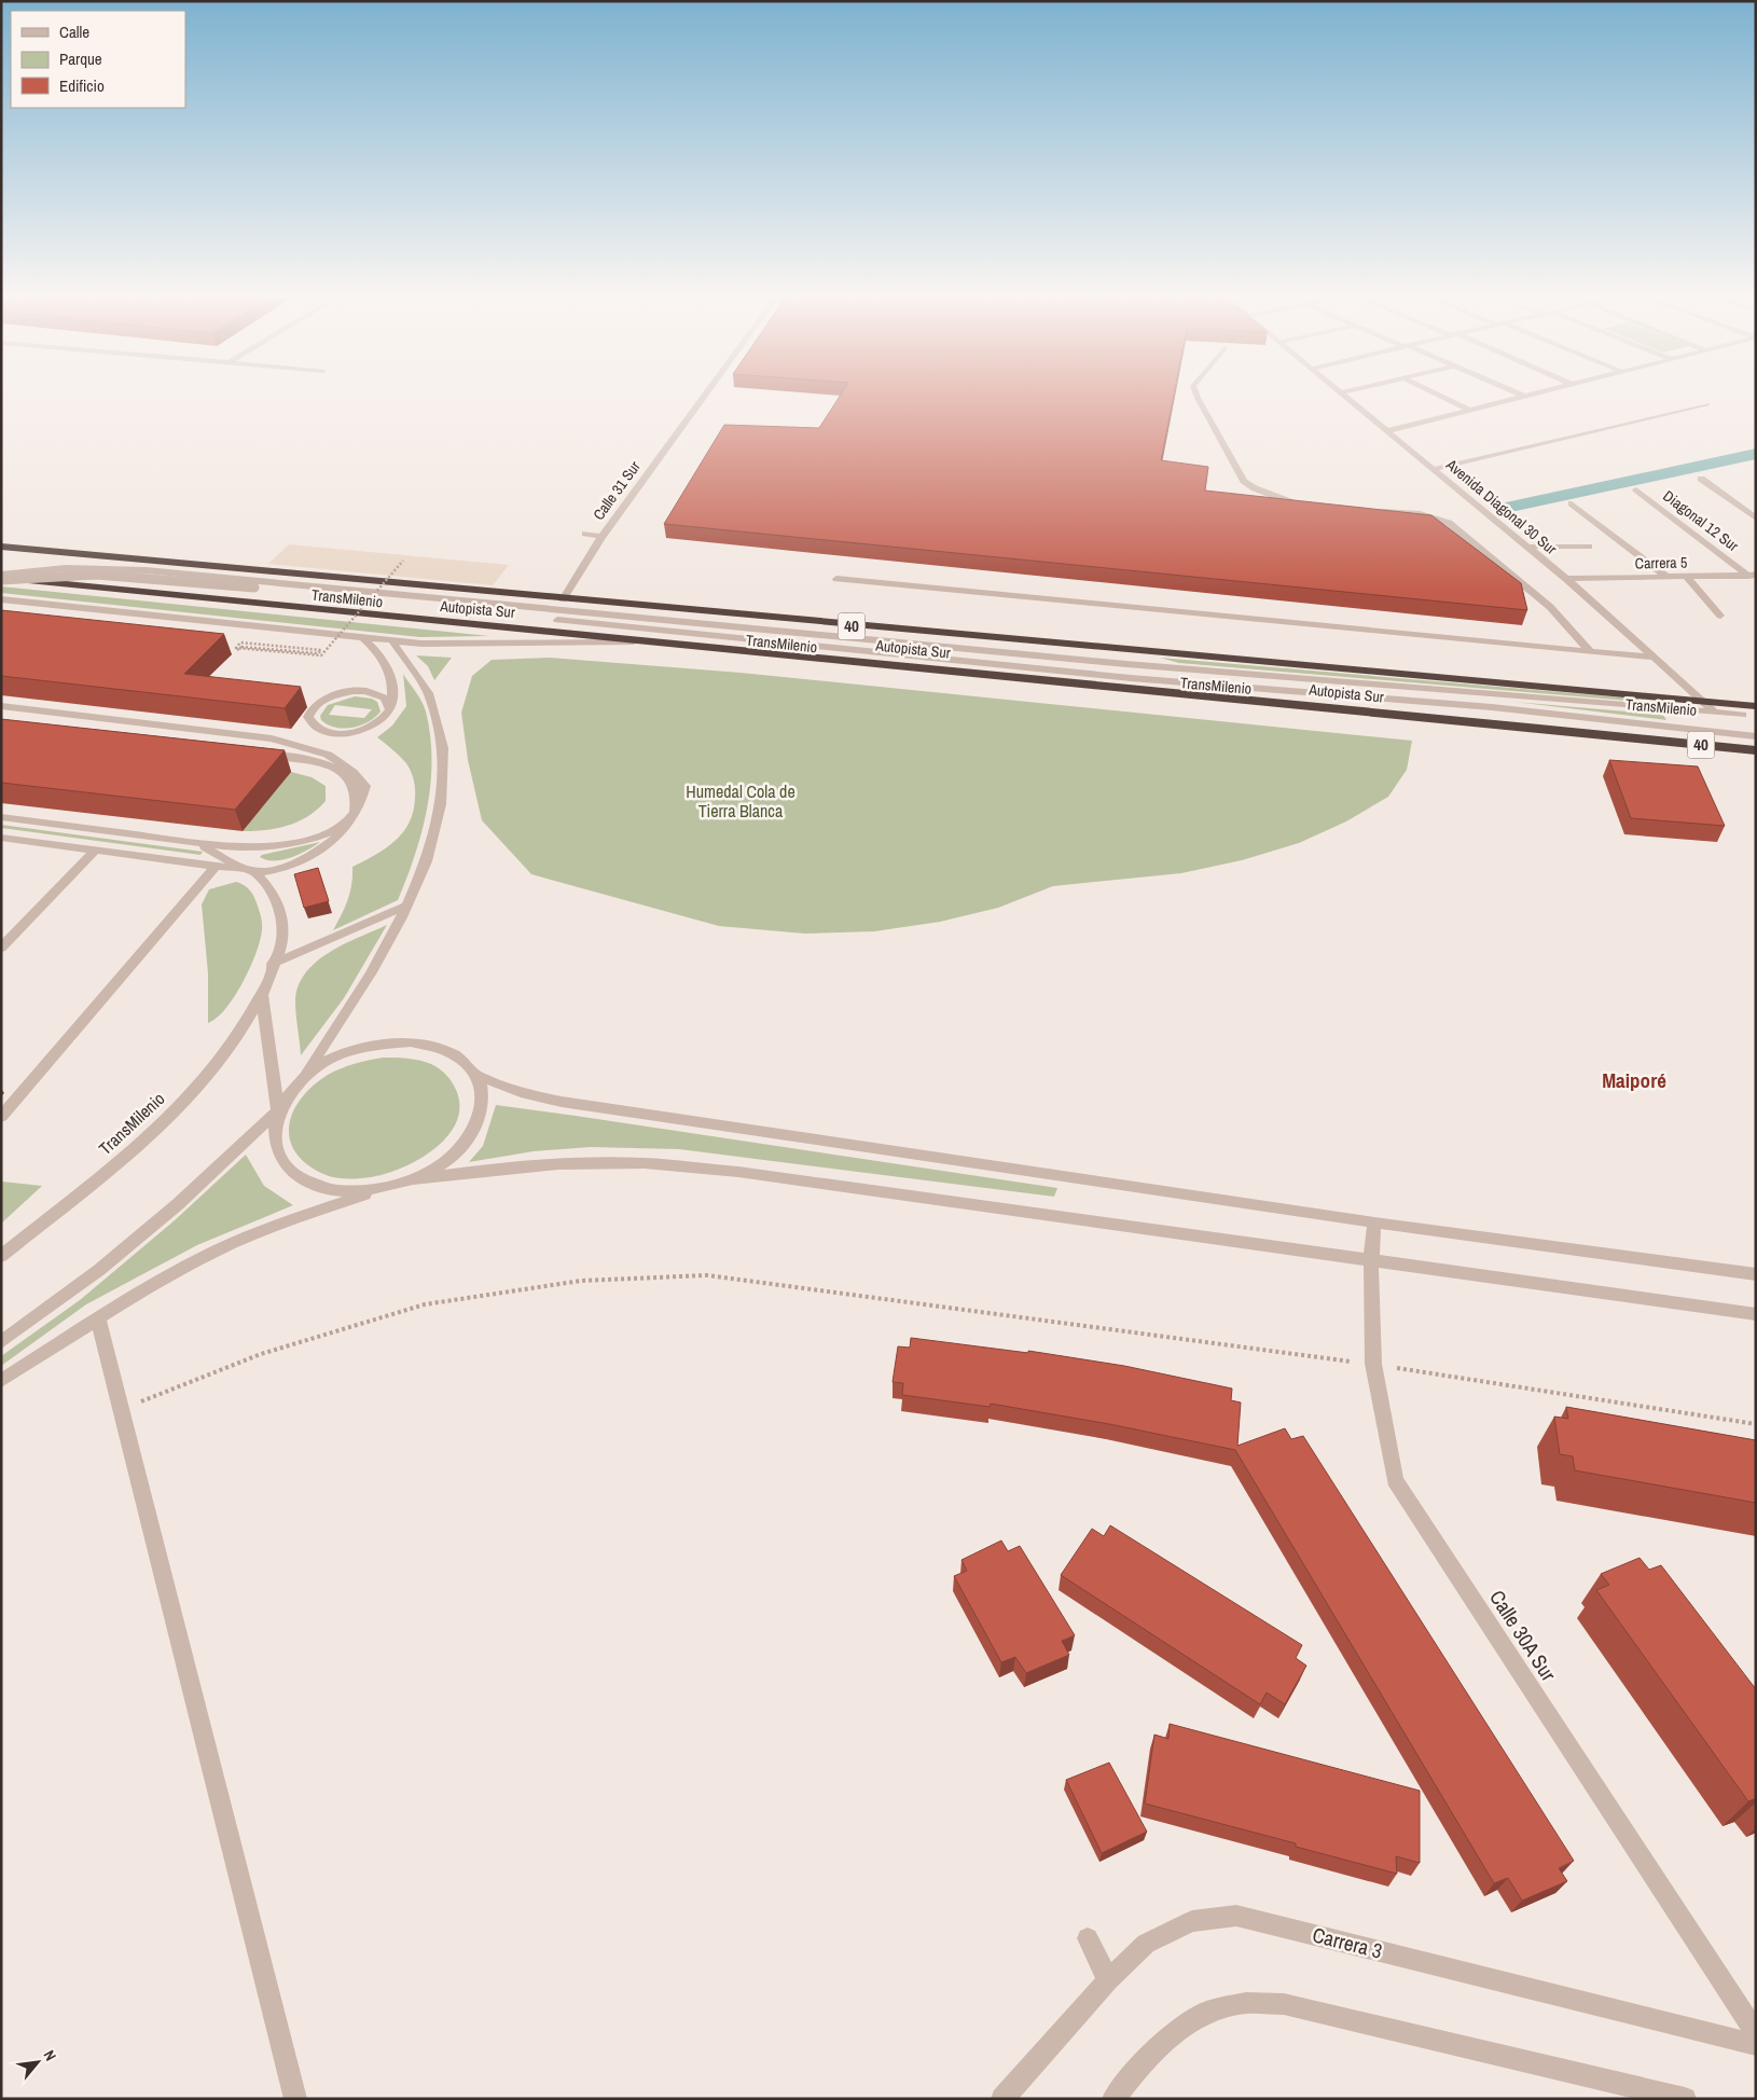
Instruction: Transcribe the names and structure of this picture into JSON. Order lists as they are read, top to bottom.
{
  "streets": {
    "highway": ["Autopista Sur", "40"],
    "street": [
      "Calle 31 Sur",
      "Avenida Diagonal 30 Sur",
      "Diagonal 12 Sur",
      "Carrera 5",
      "TransMilenio",
      "Calle 30A Sur",
      "Carrera 3"
    ]
  },
  "crossings": [
    ["Calle 31 Sur", "Autopista Sur"],
    ["Avenida Diagonal 30 Sur", "Carrera 5"],
    ["Avenida Diagonal 30 Sur", "TransMilenio"],
    ["Avenida Diagonal 30 Sur", "Autopista Sur"],
    ["Diagonal 12 Sur", "Carrera 5"],
    ["TransMilenio", "Autopista Sur"]
  ],
  "districts": ["Maiporé"],
  "parks": ["Humedal Cola de Tierra Blanca"],
  "legend": ["Calle", "Parque", "Edificio"],
  "north": "top right"
}
